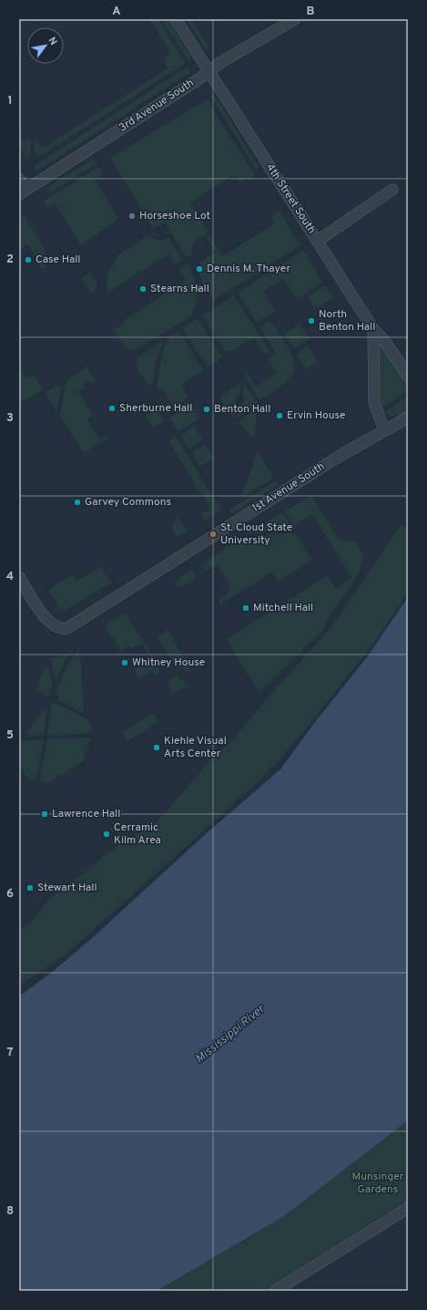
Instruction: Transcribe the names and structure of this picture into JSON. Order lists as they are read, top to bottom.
{
  "streets": {
    "street": ["3rd Avenue South", "4th Street South", "1st Avenue South"]
  },
  "crossings": [
    ["3rd Avenue South", "4th Street South"]
  ],
  "water": ["Mississippi River"],
  "parks": ["Munsinger Gardens"],
  "places": [
    "Horseshoe Lot",
    "Case Hall",
    "Dennis M. Thayer",
    "Stearns Hall",
    "North Benton Hall",
    "Sherburne Hall",
    "Benton Hall",
    "Ervin House",
    "Garvey Commons",
    "St. Cloud State University",
    "Mitchell Hall",
    "Whitney House",
    "Kiehle Visual Arts Center",
    "Lawrence Hall",
    "Cerramic Kilm Area",
    "Stewart Hall"
  ],
  "north": "top right",
  "grid": {
    "columns": ["A", "B"],
    "rows": [
      "1",
      "2",
      "3",
      "4",
      "5",
      "6",
      "7",
      "8"
    ]
  }
}
